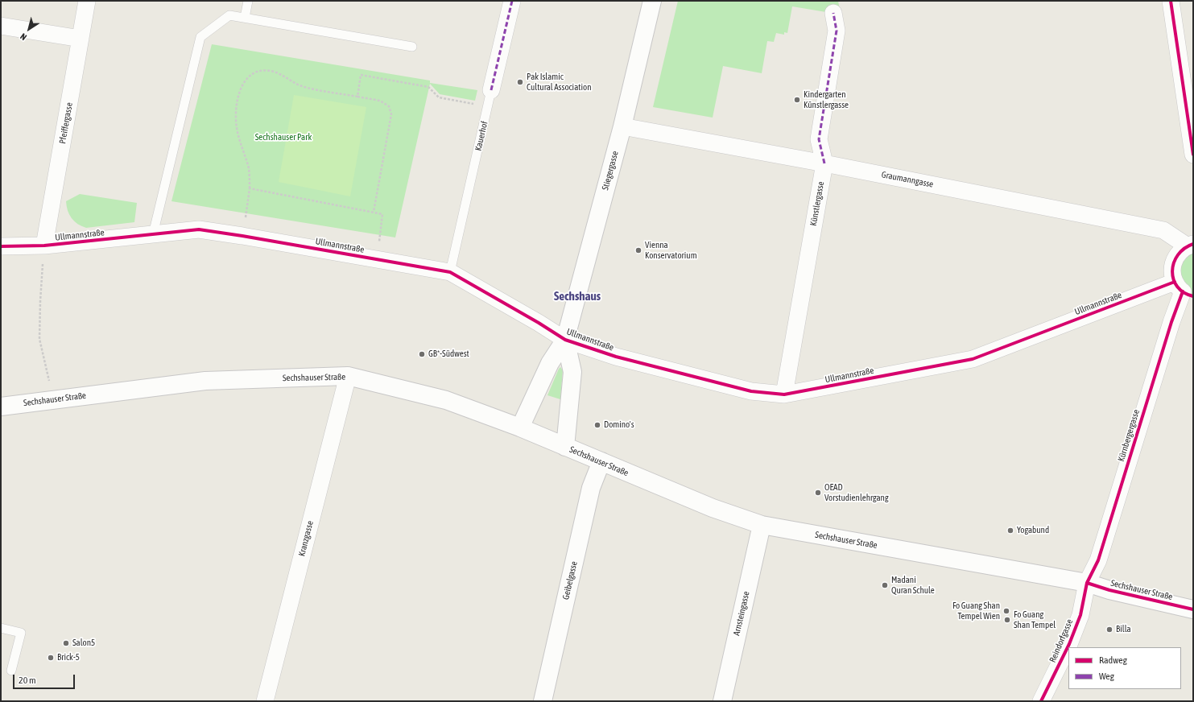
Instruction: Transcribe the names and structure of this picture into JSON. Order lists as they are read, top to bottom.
{
  "streets": {
    "street": [
      "Pfeiffergasse",
      "Kauerhof",
      "Stiegergasse",
      "Graumanngasse",
      "Künstlergasse",
      "Ullmannstraße",
      "Sechshauser Straße",
      "Kürnbergergasse",
      "Kranzgasse",
      "Geibelgasse",
      "Arnsteingasse",
      "Reindorfgasse"
    ]
  },
  "crossings": [
    ["Pfeiffergasse", "Ullmannstraße"],
    ["Kauerhof", "Ullmannstraße"],
    ["Stiegergasse", "Graumanngasse"],
    ["Stiegergasse", "Ullmannstraße"],
    ["Stiegergasse", "Sechshauser Straße"],
    ["Graumanngasse", "Künstlergasse"],
    ["Künstlergasse", "Ullmannstraße"],
    ["Ullmannstraße", "Kürnbergergasse"],
    ["Sechshauser Straße", "Kürnbergergasse"],
    ["Sechshauser Straße", "Kranzgasse"],
    ["Sechshauser Straße", "Geibelgasse"],
    ["Sechshauser Straße", "Arnsteingasse"],
    ["Sechshauser Straße", "Reindorfgasse"],
    ["Kürnbergergasse", "Reindorfgasse"]
  ],
  "districts": ["Sechshaus"],
  "parks": ["Sechshauser Park"],
  "places": [
    "Pak Islamic Cultural Association",
    "Kindergarten Künstlergasse",
    "Vienna Konservatorium",
    "GB*-Südwest",
    "Domino's",
    "OEAD Vorstudienlehrgang",
    "Yogabund",
    "Madani Quran Schule",
    "Fo Guang Shan Tempel Wien",
    "Fo Guang Shan Tempel",
    "Billa",
    "Salon5",
    "Brick-5"
  ],
  "legend": ["Radweg", "Weg"],
  "scale_bar": "20 m",
  "north": "bottom left"
}
